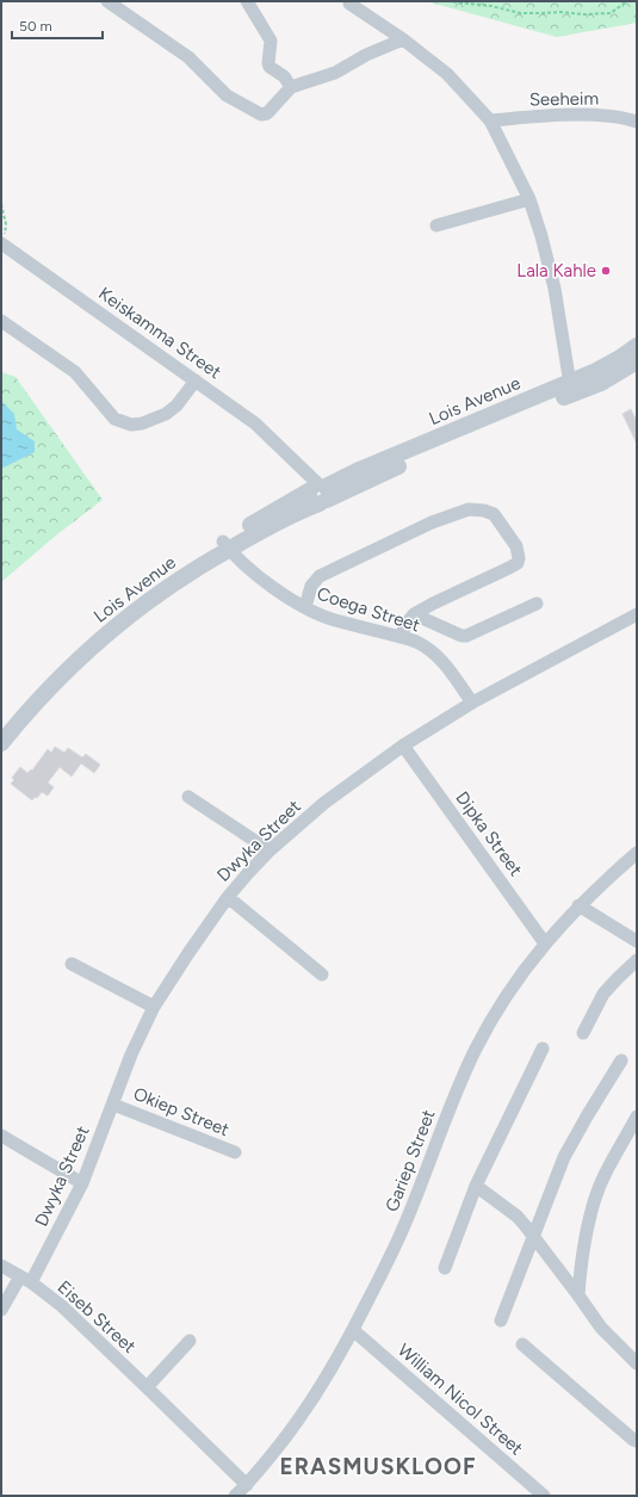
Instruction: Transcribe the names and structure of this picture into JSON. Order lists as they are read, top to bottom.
{
  "streets": {
    "street": [
      "Seeheim",
      "Keiskamma Street",
      "Lois Avenue",
      "Coega Street",
      "Dipka Street",
      "Dwyka Street",
      "Okiep Street",
      "Gariep Street",
      "Eiseb Street",
      "William Nicol Street"
    ]
  },
  "crossings": [
    ["Keiskamma Street", "Lois Avenue"],
    ["Lois Avenue", "Coega Street"],
    ["Coega Street", "Dwyka Street"],
    ["Dipka Street", "Dwyka Street"],
    ["Dipka Street", "Gariep Street"],
    ["Dwyka Street", "Okiep Street"],
    ["Dwyka Street", "Eiseb Street"],
    ["Gariep Street", "Eiseb Street"],
    ["Gariep Street", "William Nicol Street"]
  ],
  "districts": ["ERASMUSKLOOF"],
  "places": ["Lala Kahle"],
  "scale_bar": "50 m"
}
